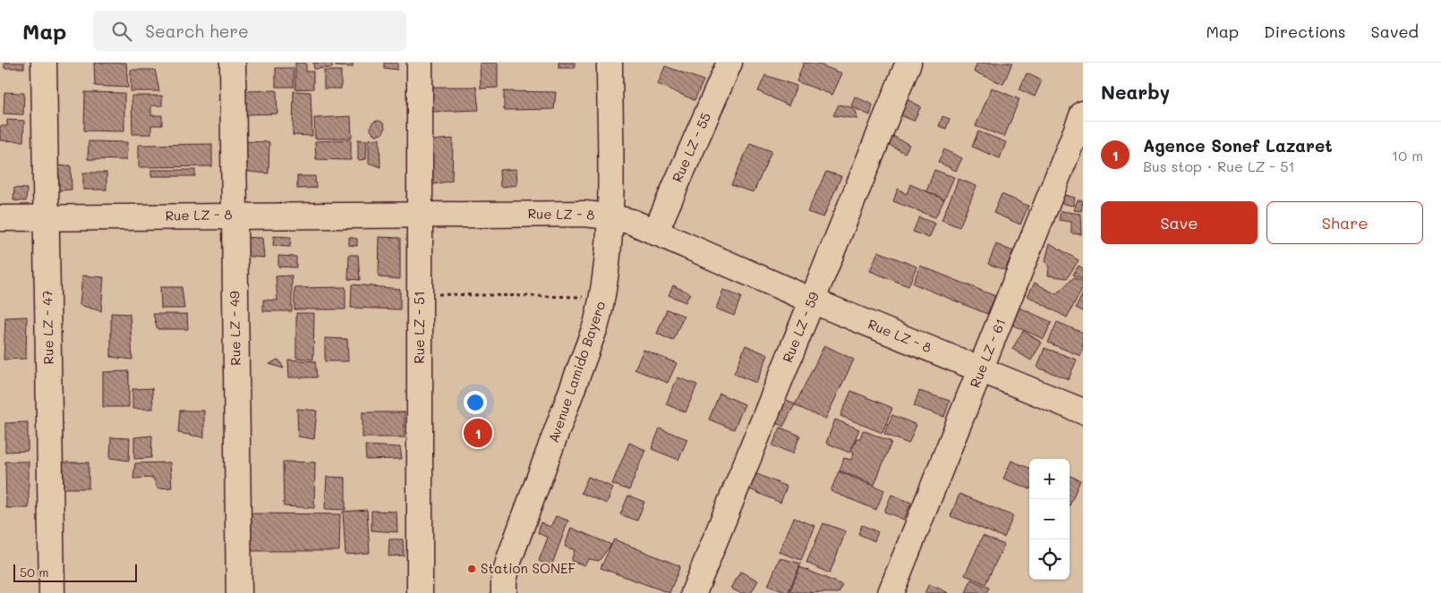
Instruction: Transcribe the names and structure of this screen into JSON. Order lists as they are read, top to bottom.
{
  "streets": {
    "street": [
      "Rue LZ - 55",
      "Rue LZ - 8",
      "Rue LZ - 47",
      "Rue LZ - 51",
      "Rue LZ - 59",
      "Rue LZ - 49",
      "Rue LZ - 61",
      "Avenue Lamido Bayero"
    ]
  },
  "crossings": [
    ["Rue LZ - 55", "Rue LZ - 8"],
    ["Rue LZ - 8", "Rue LZ - 47"],
    ["Rue LZ - 8", "Rue LZ - 51"],
    ["Rue LZ - 8", "Rue LZ - 59"],
    ["Rue LZ - 8", "Rue LZ - 49"],
    ["Rue LZ - 8", "Rue LZ - 61"],
    ["Rue LZ - 8", "Avenue Lamido Bayero"]
  ],
  "places": ["Station SONEF"],
  "scale_bar": "50 m",
  "page": {
    "header": "Map",
    "search": "Search here",
    "nav": ["Map", "Directions", "Saved"],
    "heading": "Nearby",
    "list": [
      {
        "mark": "1",
        "name": "Agence Sonef Lazaret",
        "note": "Bus stop · Rue LZ - 51",
        "value": "10 m"
      }
    ],
    "buttons": ["Save", "Share"],
    "pins": "1",
    "map_buttons": ["+", "−"],
    "scale": "50 m"
  }
}
